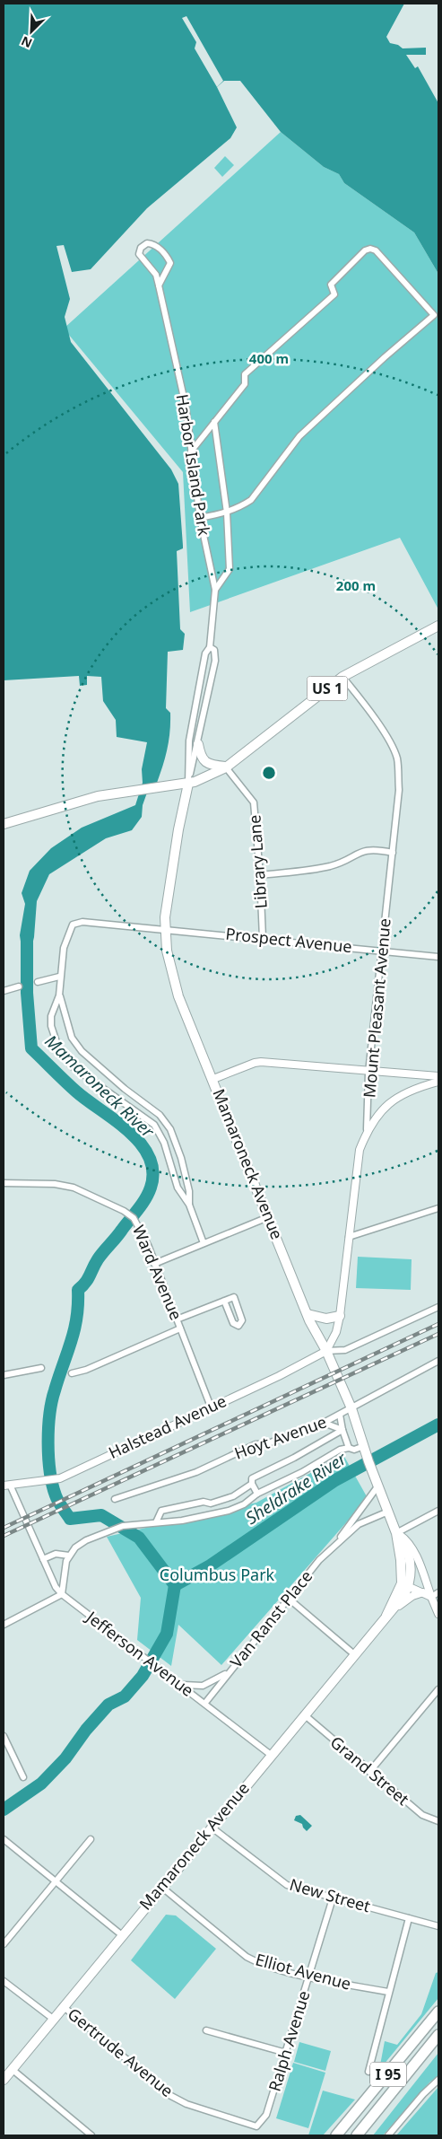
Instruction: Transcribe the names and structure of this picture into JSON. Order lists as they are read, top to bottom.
{
  "streets": {
    "highway": ["I 95"],
    "main road": ["US 1", "Mamaroneck Avenue"],
    "street": [
      "Harbor Island Park",
      "Library Lane",
      "Prospect Avenue",
      "Mount Pleasant Avenue",
      "Ward Avenue",
      "Halstead Avenue",
      "Hoyt Avenue",
      "Van Ranst Place",
      "Jefferson Avenue",
      "Grand Street",
      "New Street",
      "Elliot Avenue",
      "Ralph Avenue",
      "Gertrude Avenue"
    ]
  },
  "crossings": [
    ["US 1", "Library Lane"],
    ["US 1", "Mount Pleasant Avenue"],
    ["US 1", "Mamaroneck Avenue"],
    ["Library Lane", "Prospect Avenue"],
    ["Prospect Avenue", "Mount Pleasant Avenue"],
    ["Prospect Avenue", "Mamaroneck Avenue"],
    ["Mount Pleasant Avenue", "Mamaroneck Avenue"],
    ["Mount Pleasant Avenue", "Halstead Avenue"],
    ["Mamaroneck Avenue", "Halstead Avenue"],
    ["Mamaroneck Avenue", "Hoyt Avenue"],
    ["Mamaroneck Avenue", "Van Ranst Place"],
    ["Mamaroneck Avenue", "Jefferson Avenue"],
    ["Mamaroneck Avenue", "Grand Street"],
    ["Mamaroneck Avenue", "New Street"],
    ["Mamaroneck Avenue", "Elliot Avenue"],
    ["Mamaroneck Avenue", "Gertrude Avenue"],
    ["Ward Avenue", "Halstead Avenue"],
    ["Van Ranst Place", "Jefferson Avenue"],
    ["New Street", "Ralph Avenue"],
    ["Elliot Avenue", "Ralph Avenue"],
    ["Ralph Avenue", "Gertrude Avenue"]
  ],
  "water": ["Mamaroneck River", "Sheldrake River"],
  "parks": ["Columbus Park"],
  "north": "bottom left",
  "rings": ["400 m", "200 m"]
}
